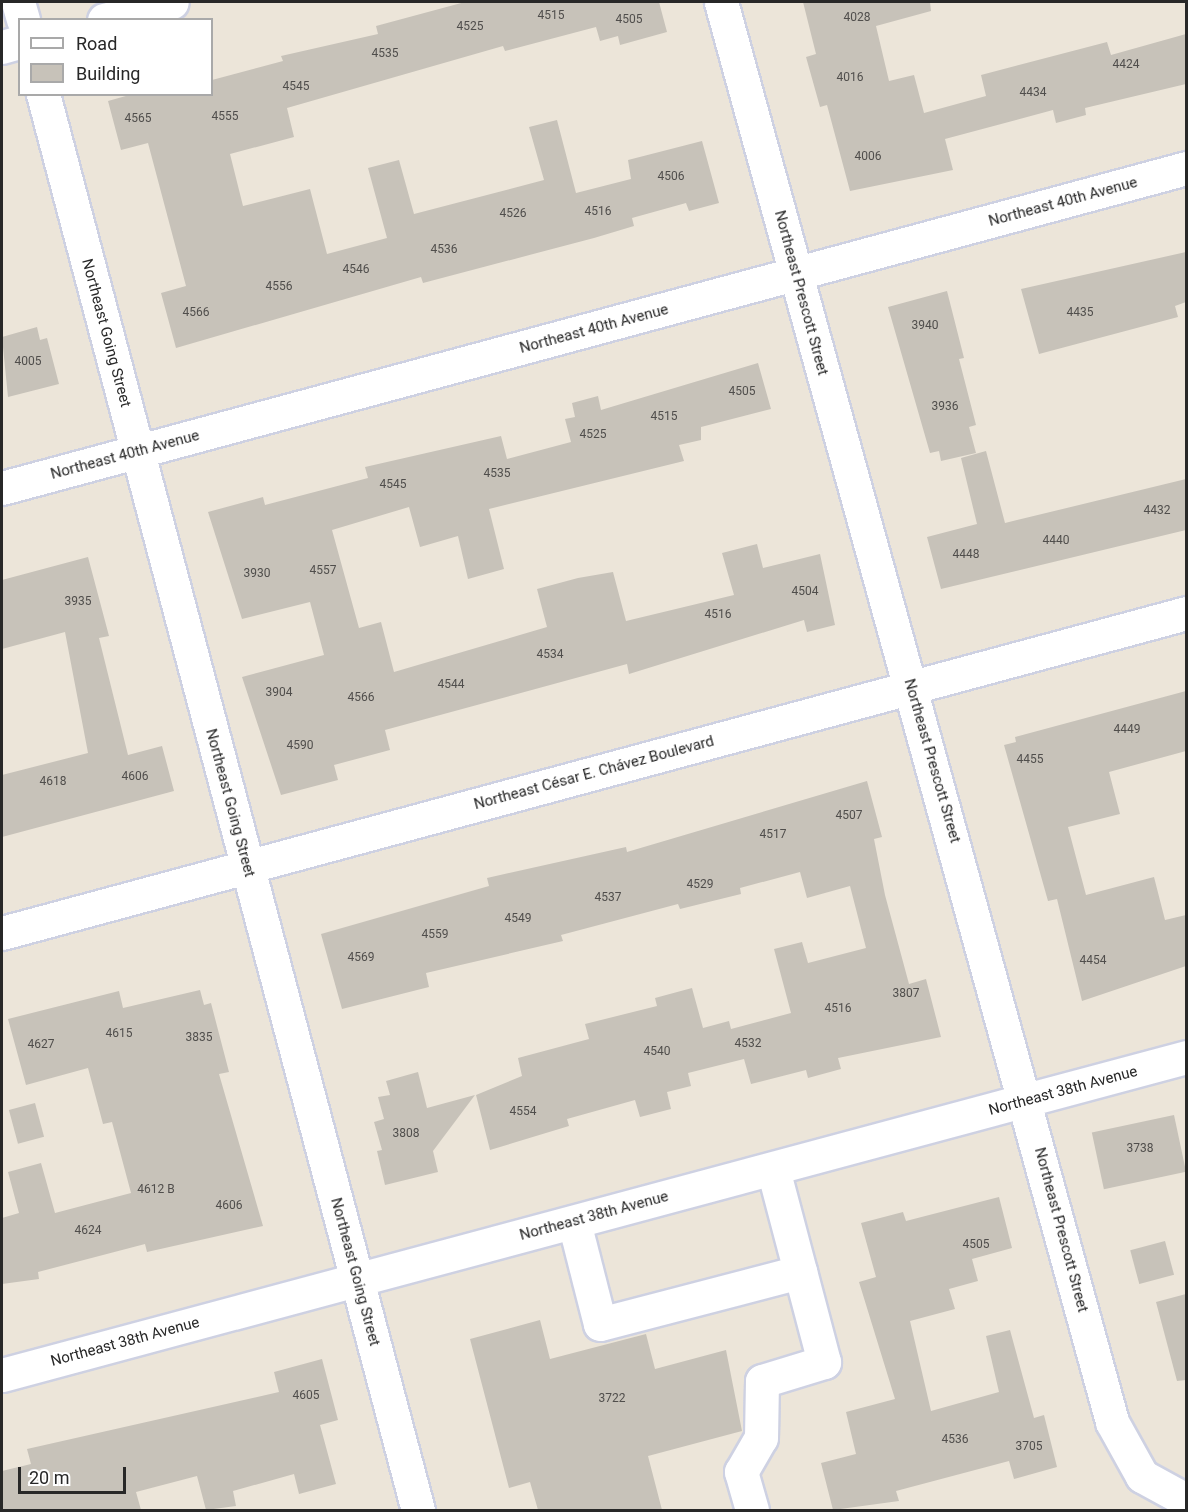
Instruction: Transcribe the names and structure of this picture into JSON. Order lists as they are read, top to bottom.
{
  "streets": {
    "street": [
      "Northeast 40th Avenue",
      "Northeast Prescott Street",
      "Northeast Going Street",
      "Northeast César E. Chávez Boulevard",
      "Northeast 38th Avenue"
    ]
  },
  "crossings": [
    ["Northeast 40th Avenue", "Northeast Prescott Street"],
    ["Northeast 40th Avenue", "Northeast Going Street"],
    ["Northeast Prescott Street", "Northeast César E. Chávez Boulevard"],
    ["Northeast Prescott Street", "Northeast 38th Avenue"],
    ["Northeast Going Street", "Northeast César E. Chávez Boulevard"],
    ["Northeast Going Street", "Northeast 38th Avenue"]
  ],
  "house_numbers": [
    "4515",
    "4028",
    "4505",
    "4525",
    "4535",
    "4424",
    "4016",
    "4545",
    "4434",
    "4555",
    "4565",
    "4006",
    "4506",
    "4516",
    "4526",
    "4536",
    "4546",
    "4556",
    "4566",
    "4435",
    "3940",
    "4005",
    "4505",
    "3936",
    "4515",
    "4525",
    "4535",
    "4545",
    "4432",
    "4440",
    "4448",
    "4557",
    "3930",
    "4504",
    "3935",
    "4516",
    "4534",
    "4544",
    "3904",
    "4566",
    "4449",
    "4590",
    "4455",
    "4606",
    "4618",
    "4507",
    "4517",
    "4529",
    "4537",
    "4549",
    "4559",
    "4569",
    "4454",
    "3807",
    "4516",
    "4615",
    "3835",
    "4532",
    "4627",
    "4540",
    "4554",
    "3808",
    "3738",
    "4612 B",
    "4606",
    "4624",
    "4505",
    "4605",
    "3722",
    "4536",
    "3705"
  ],
  "legend": ["Road", "Building"],
  "scale_bar": "20 m"
}
